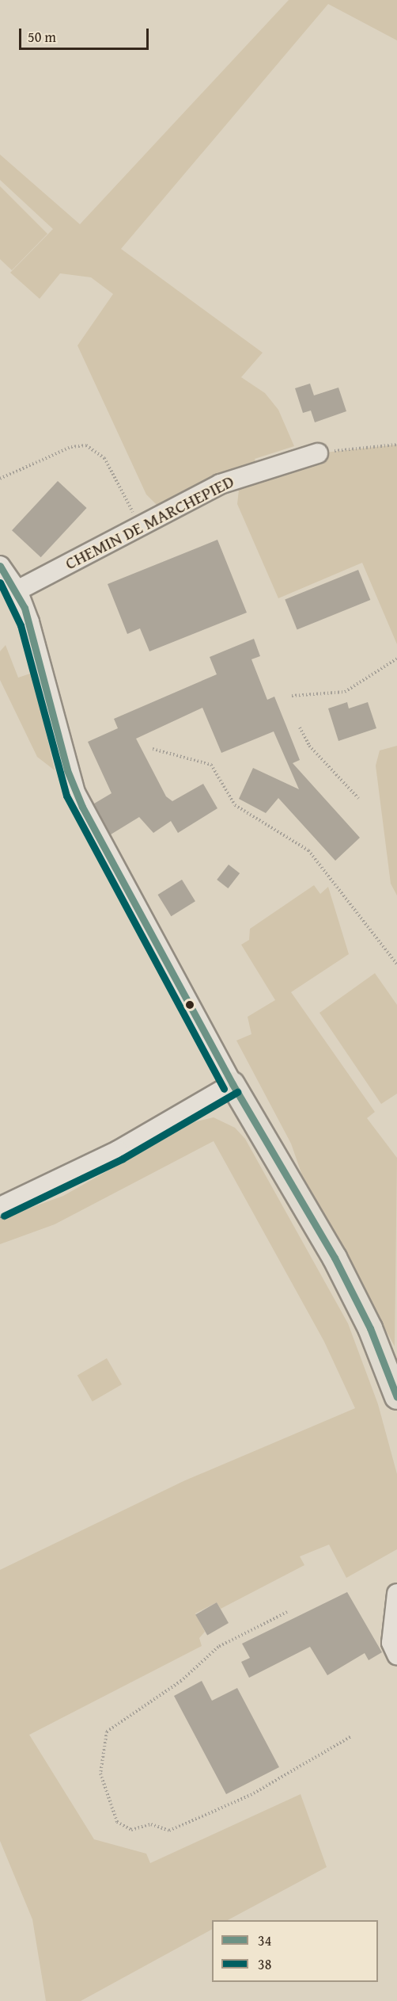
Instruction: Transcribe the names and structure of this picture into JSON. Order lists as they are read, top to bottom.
{
  "streets": {
    "street": ["CHEMIN DE MARCHEPIED"]
  },
  "lines": ["transit line 34", "transit line 38"],
  "legend": ["34", "38"],
  "scale_bar": "50 m"
}
